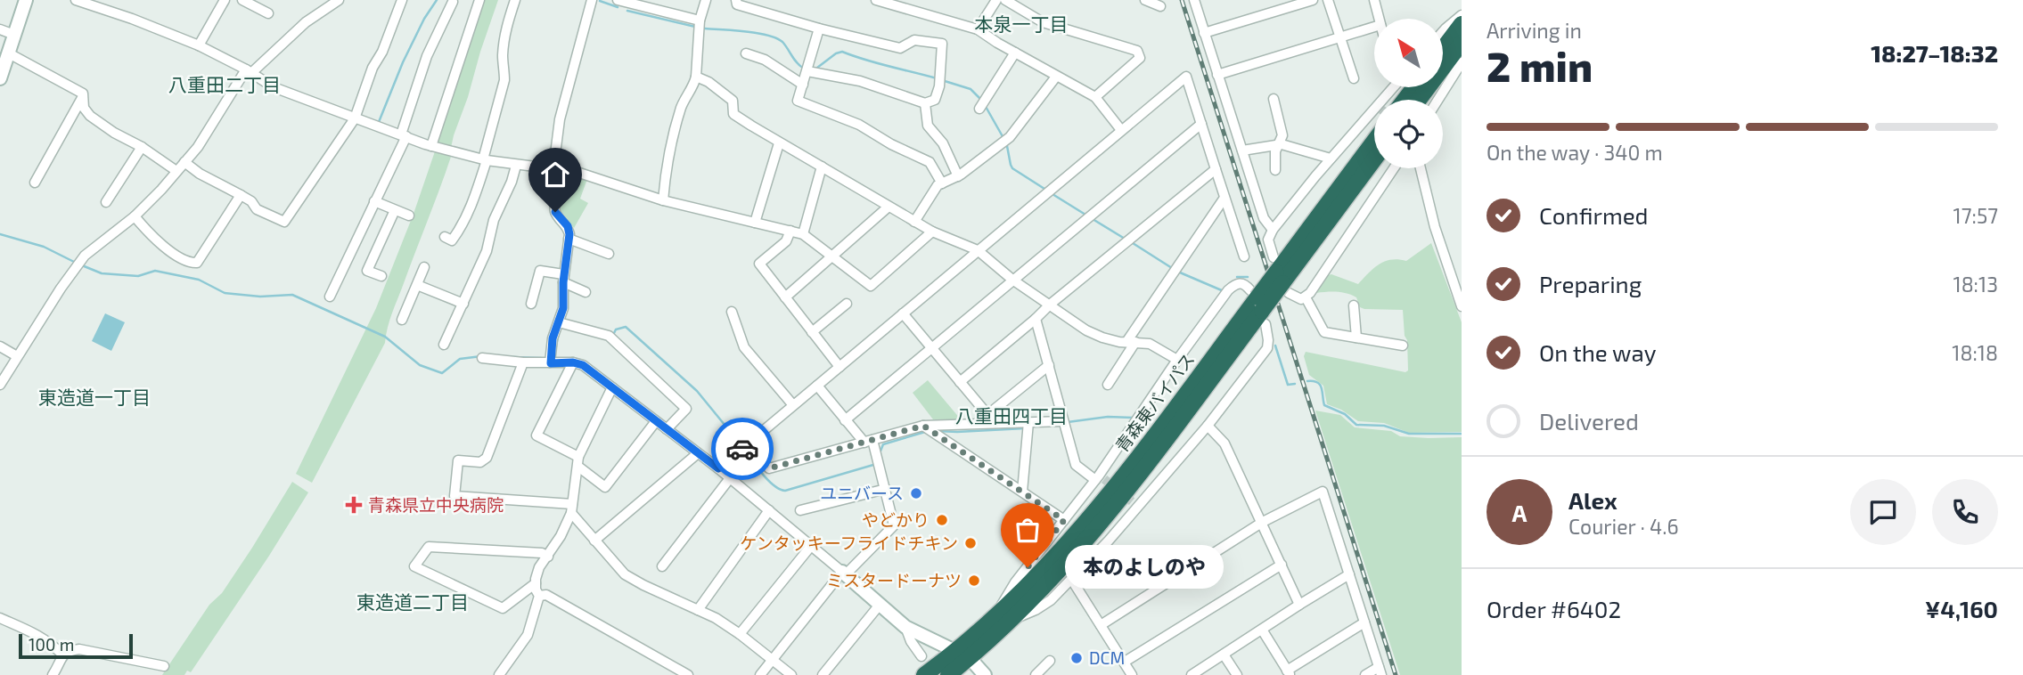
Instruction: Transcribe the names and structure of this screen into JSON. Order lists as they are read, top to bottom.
{
  "streets": {
    "highway": ["青森東バイパス"]
  },
  "districts": [
    "本泉一丁目",
    "八重田二丁目",
    "東造道一丁目",
    "八重田四丁目",
    "東造道二丁目"
  ],
  "places": {
    "other": [
      "ユニバース",
      "やどかり",
      "ケンタッキーフライドチキン",
      "本のよしのや",
      "ミスタードーナツ",
      "DCM"
    ],
    "health": ["青森県立中央病院"]
  },
  "scale_bar": "100 m",
  "north": "top left",
  "page": {
    "heading": ["2 min", "Arriving in", "18:27–18:32"],
    "panel": [
      "Alex",
      "Courier · 4.6",
      "Order #6402",
      "¥4,160"
    ],
    "bar": "On the way · 340 m",
    "list": [
      ["Confirmed", "17:57"],
      ["Preparing", "18:13"],
      ["On the way", "18:18"],
      "Delivered"
    ],
    "round": "A",
    "bubble": "本のよしのや",
    "scale": "100 m"
  }
}
